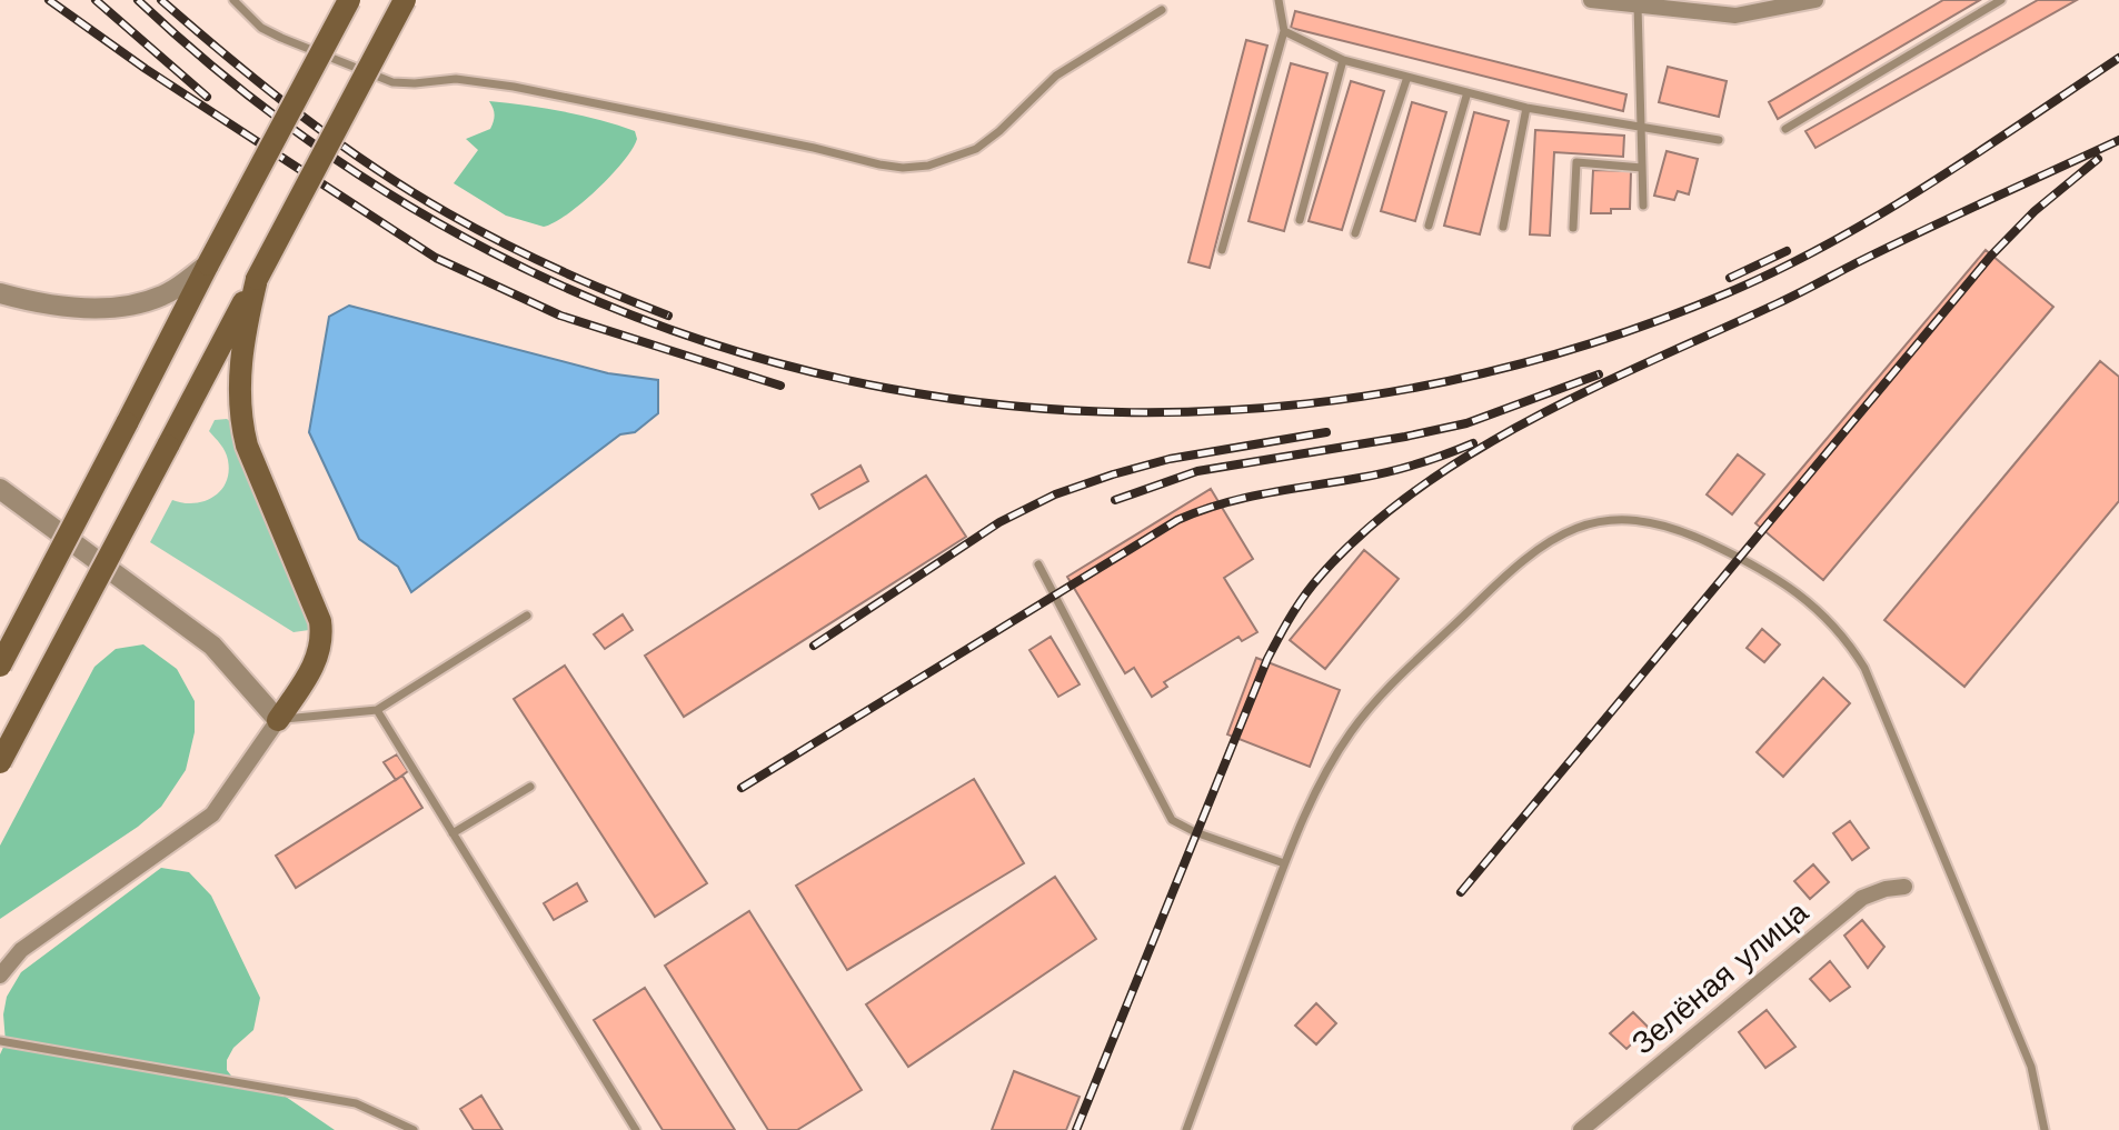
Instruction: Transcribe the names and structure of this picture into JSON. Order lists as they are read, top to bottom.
{
  "streets": {
    "street": ["Зелёная улица"]
  }
}
